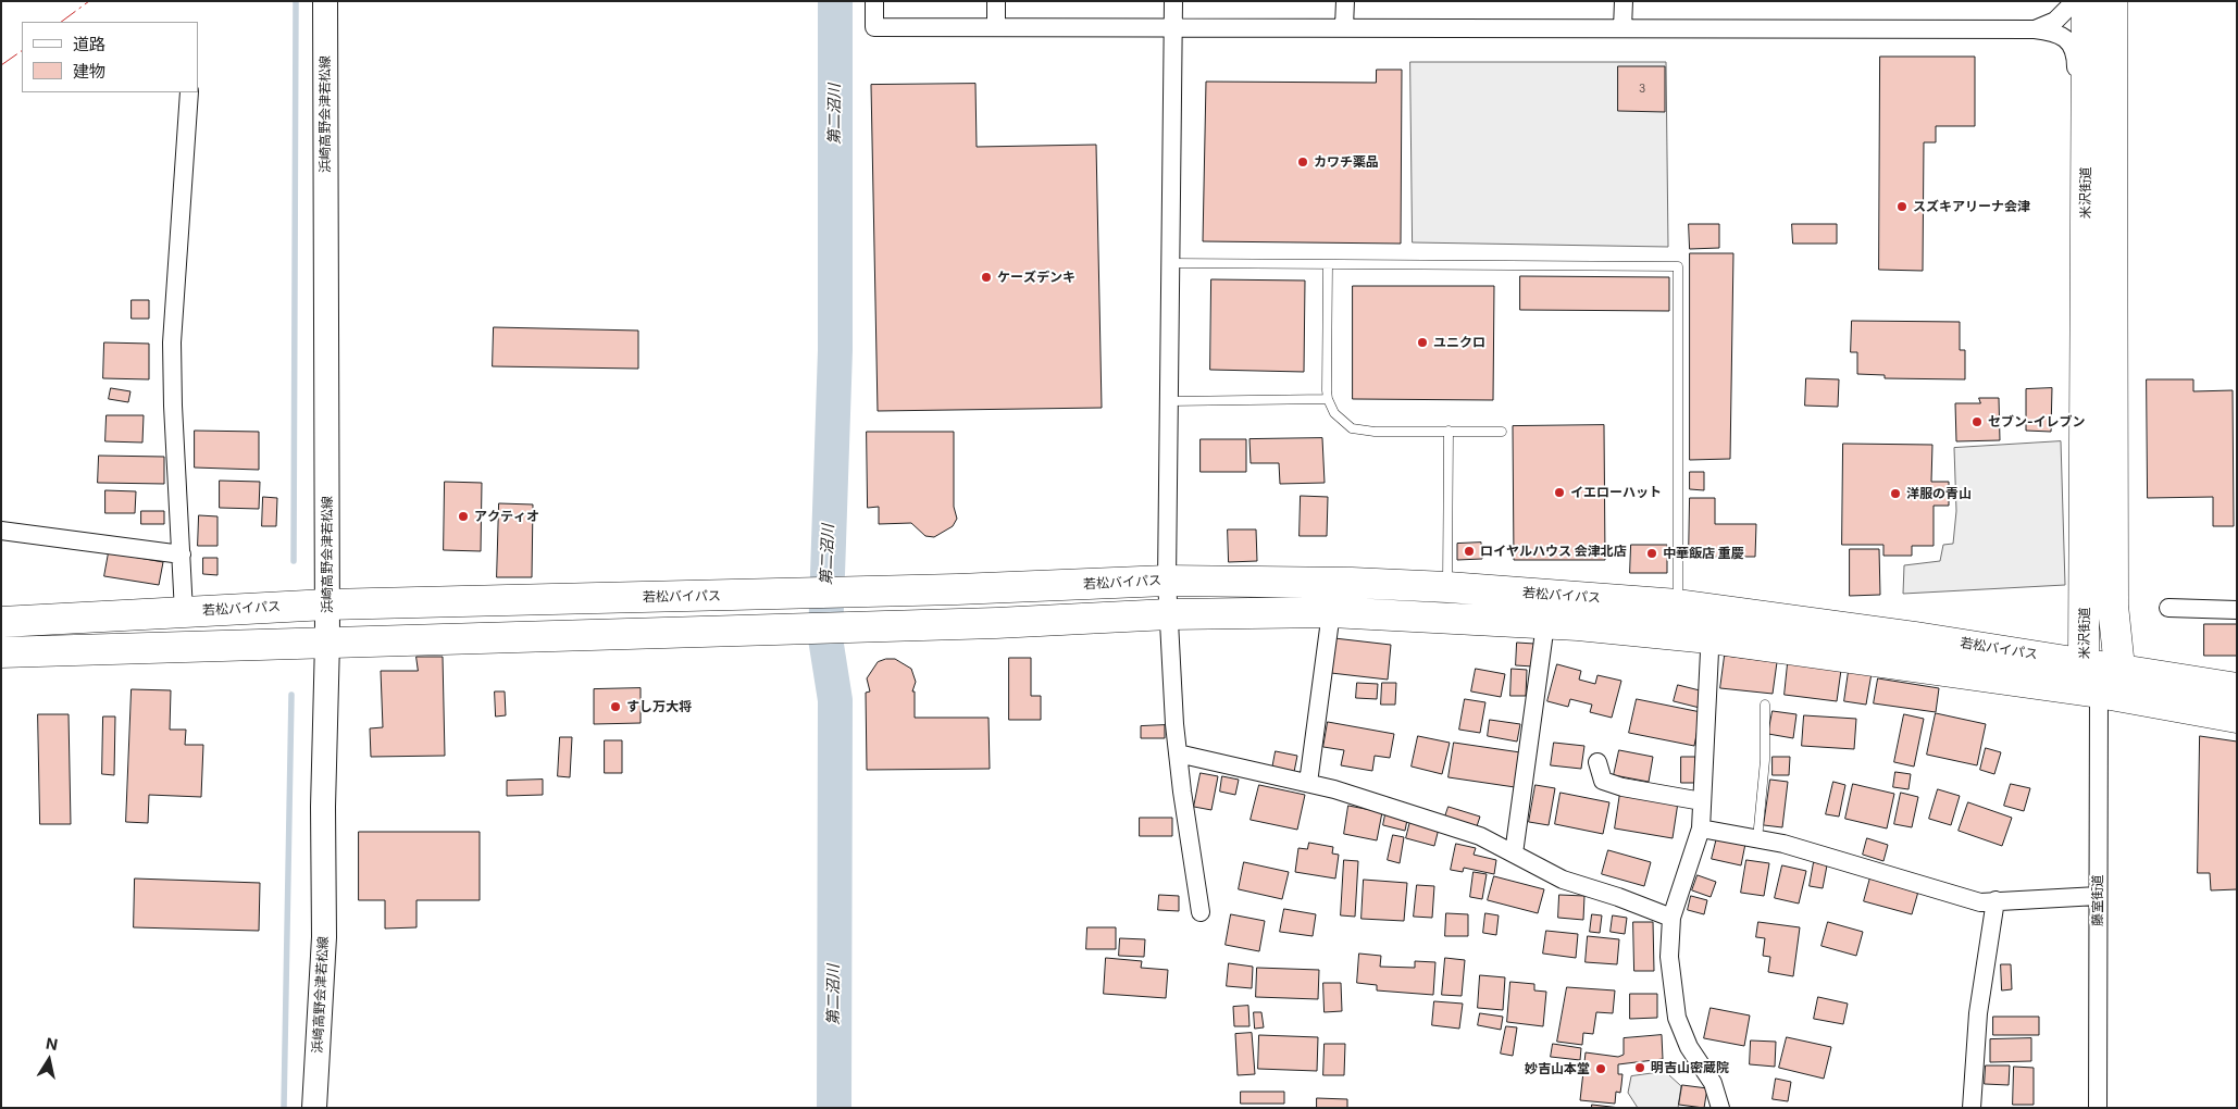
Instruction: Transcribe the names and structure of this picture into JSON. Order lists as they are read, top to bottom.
{
  "streets": {
    "highway": ["米沢街道", "若松バイパス"],
    "main road": ["浜崎高野会津若松線"],
    "street": ["藤室街道"]
  },
  "crossings": [
    ["浜崎高野会津若松線", "若松バイパス"],
    ["米沢街道", "若松バイパス"],
    ["米沢街道", "藤室街道"],
    ["若松バイパス", "藤室街道"]
  ],
  "water": ["第二沼川"],
  "places": [
    "カワチ薬品",
    "スズキアリーナ会津",
    "ケーズデンキ",
    "ユニクロ",
    "セブン-イレブン",
    "イエローハット",
    "洋服の青山",
    "アクティオ",
    "ロイヤルハウス 会津北店",
    "中華飯店 重慶",
    "すし万大将",
    "明吉山密蔵院",
    "妙吉山本堂"
  ],
  "house_numbers": ["3"],
  "legend": ["道路", "建物"],
  "north": "top"
}
